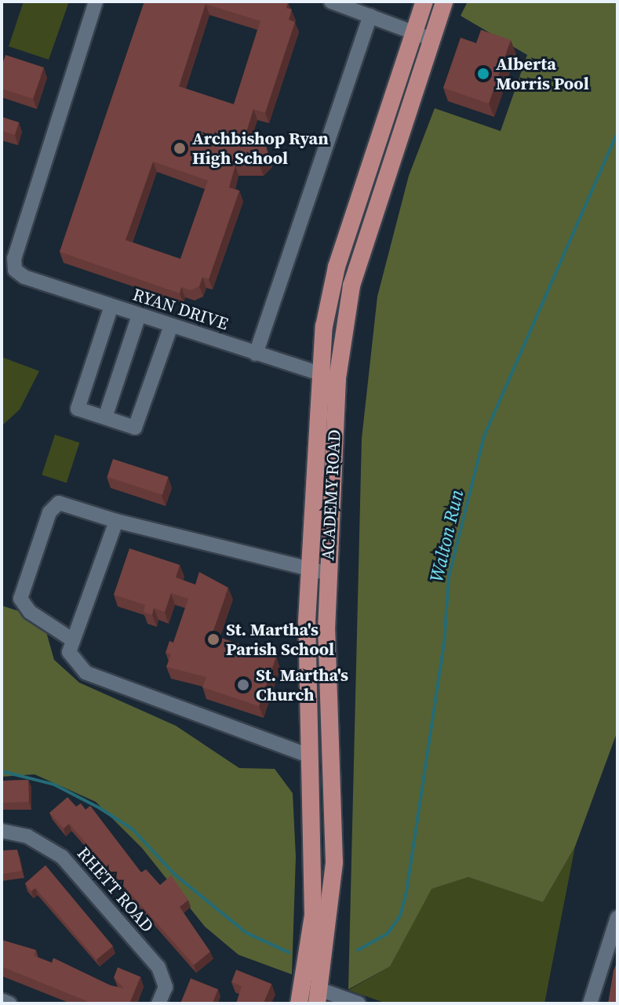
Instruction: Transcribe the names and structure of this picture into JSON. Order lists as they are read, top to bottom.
{
  "streets": {
    "main road": ["ACADEMY ROAD"],
    "street": ["RYAN DRIVE", "RHETT ROAD"]
  },
  "crossings": [
    ["RYAN DRIVE", "ACADEMY ROAD"]
  ],
  "water": ["Walton Run"],
  "places": [
    "Alberta Morris Pool",
    "Archbishop Ryan High School",
    "St. Martha's Parish School",
    "St. Martha's Church"
  ]
}
